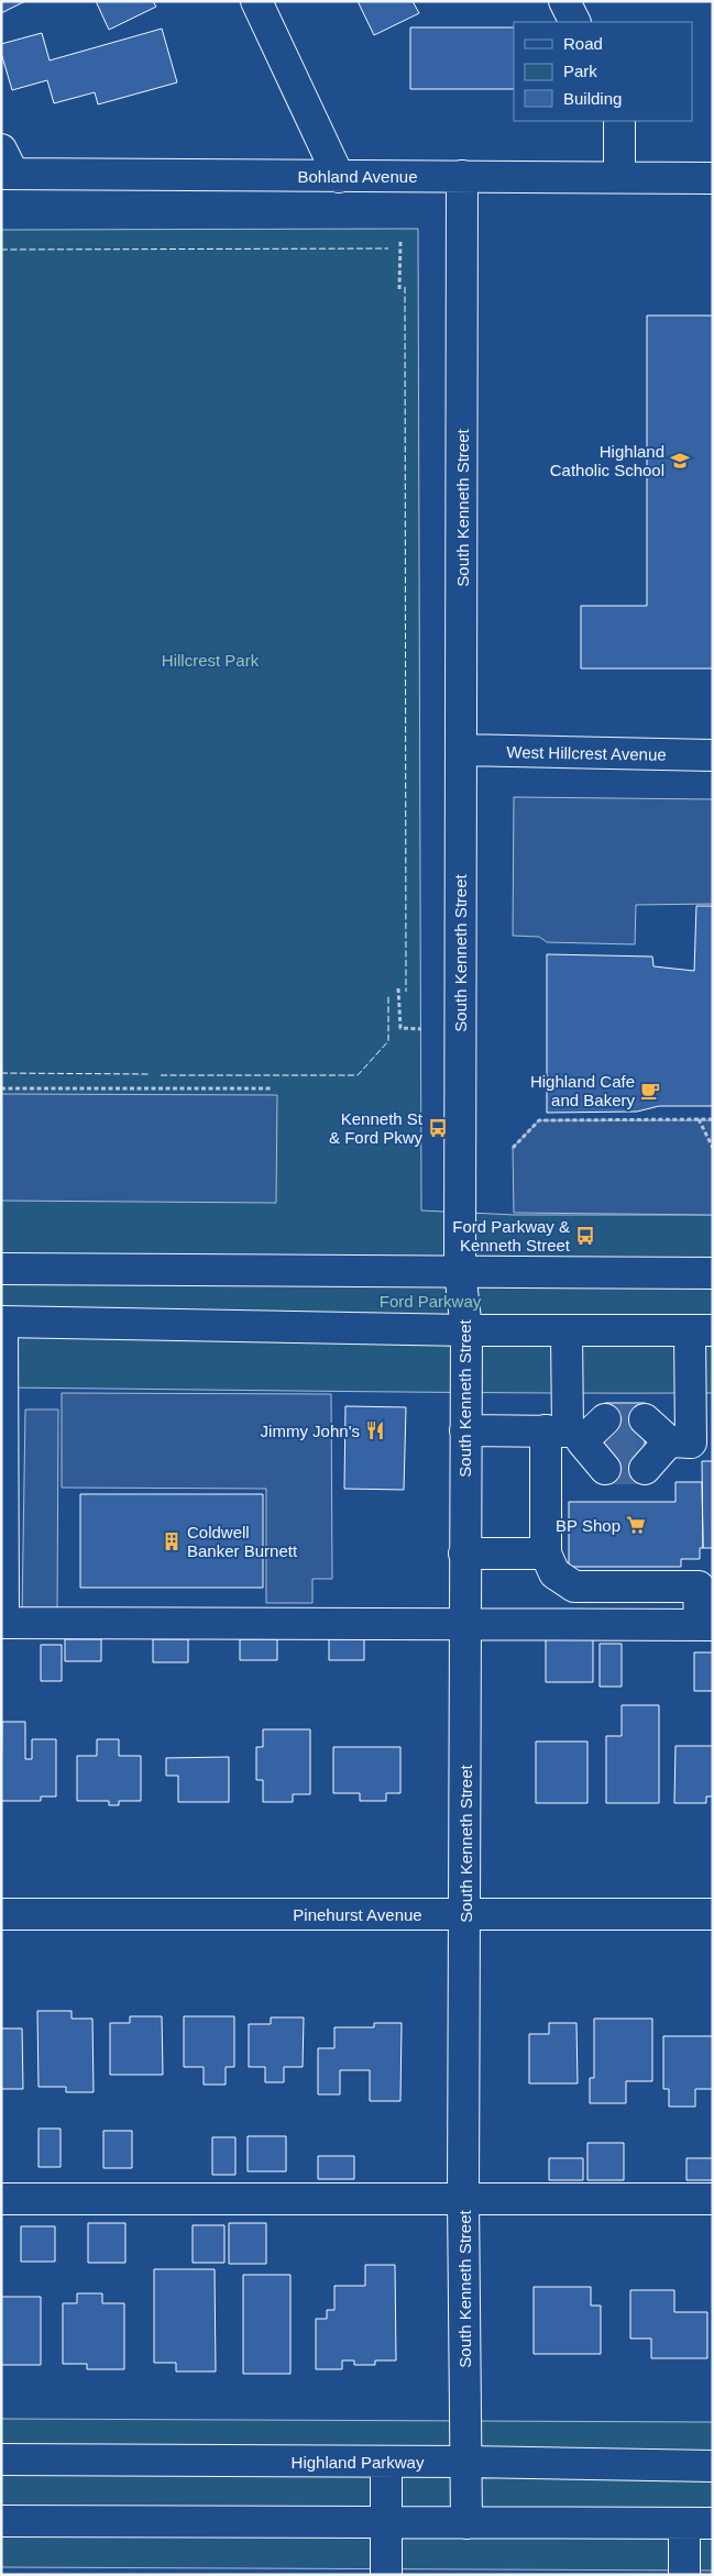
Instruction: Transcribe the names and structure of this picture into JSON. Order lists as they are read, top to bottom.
{
  "streets": {
    "street": [
      "Bohland Avenue",
      "South Kenneth Street",
      "West Hillcrest Avenue",
      "Pinehurst Avenue",
      "Highland Parkway"
    ]
  },
  "crossings": [
    ["Bohland Avenue", "South Kenneth Street"],
    ["South Kenneth Street", "West Hillcrest Avenue"],
    ["South Kenneth Street", "Pinehurst Avenue"],
    ["South Kenneth Street", "Highland Parkway"]
  ],
  "parks": ["Hillcrest Park", "Ford Parkway"],
  "places": {
    "school or university": ["Highland Catholic School"],
    "cafe": ["Highland Cafe and Bakery"],
    "bus stop": ["Kenneth St & Ford Pkwy", "Ford Parkway & Kenneth Street"],
    "restaurant": ["Jimmy John's"],
    "supermarket": ["BP Shop"],
    "building": ["Coldwell Banker Burnett"]
  },
  "legend": ["Road", "Park", "Building"]
}
